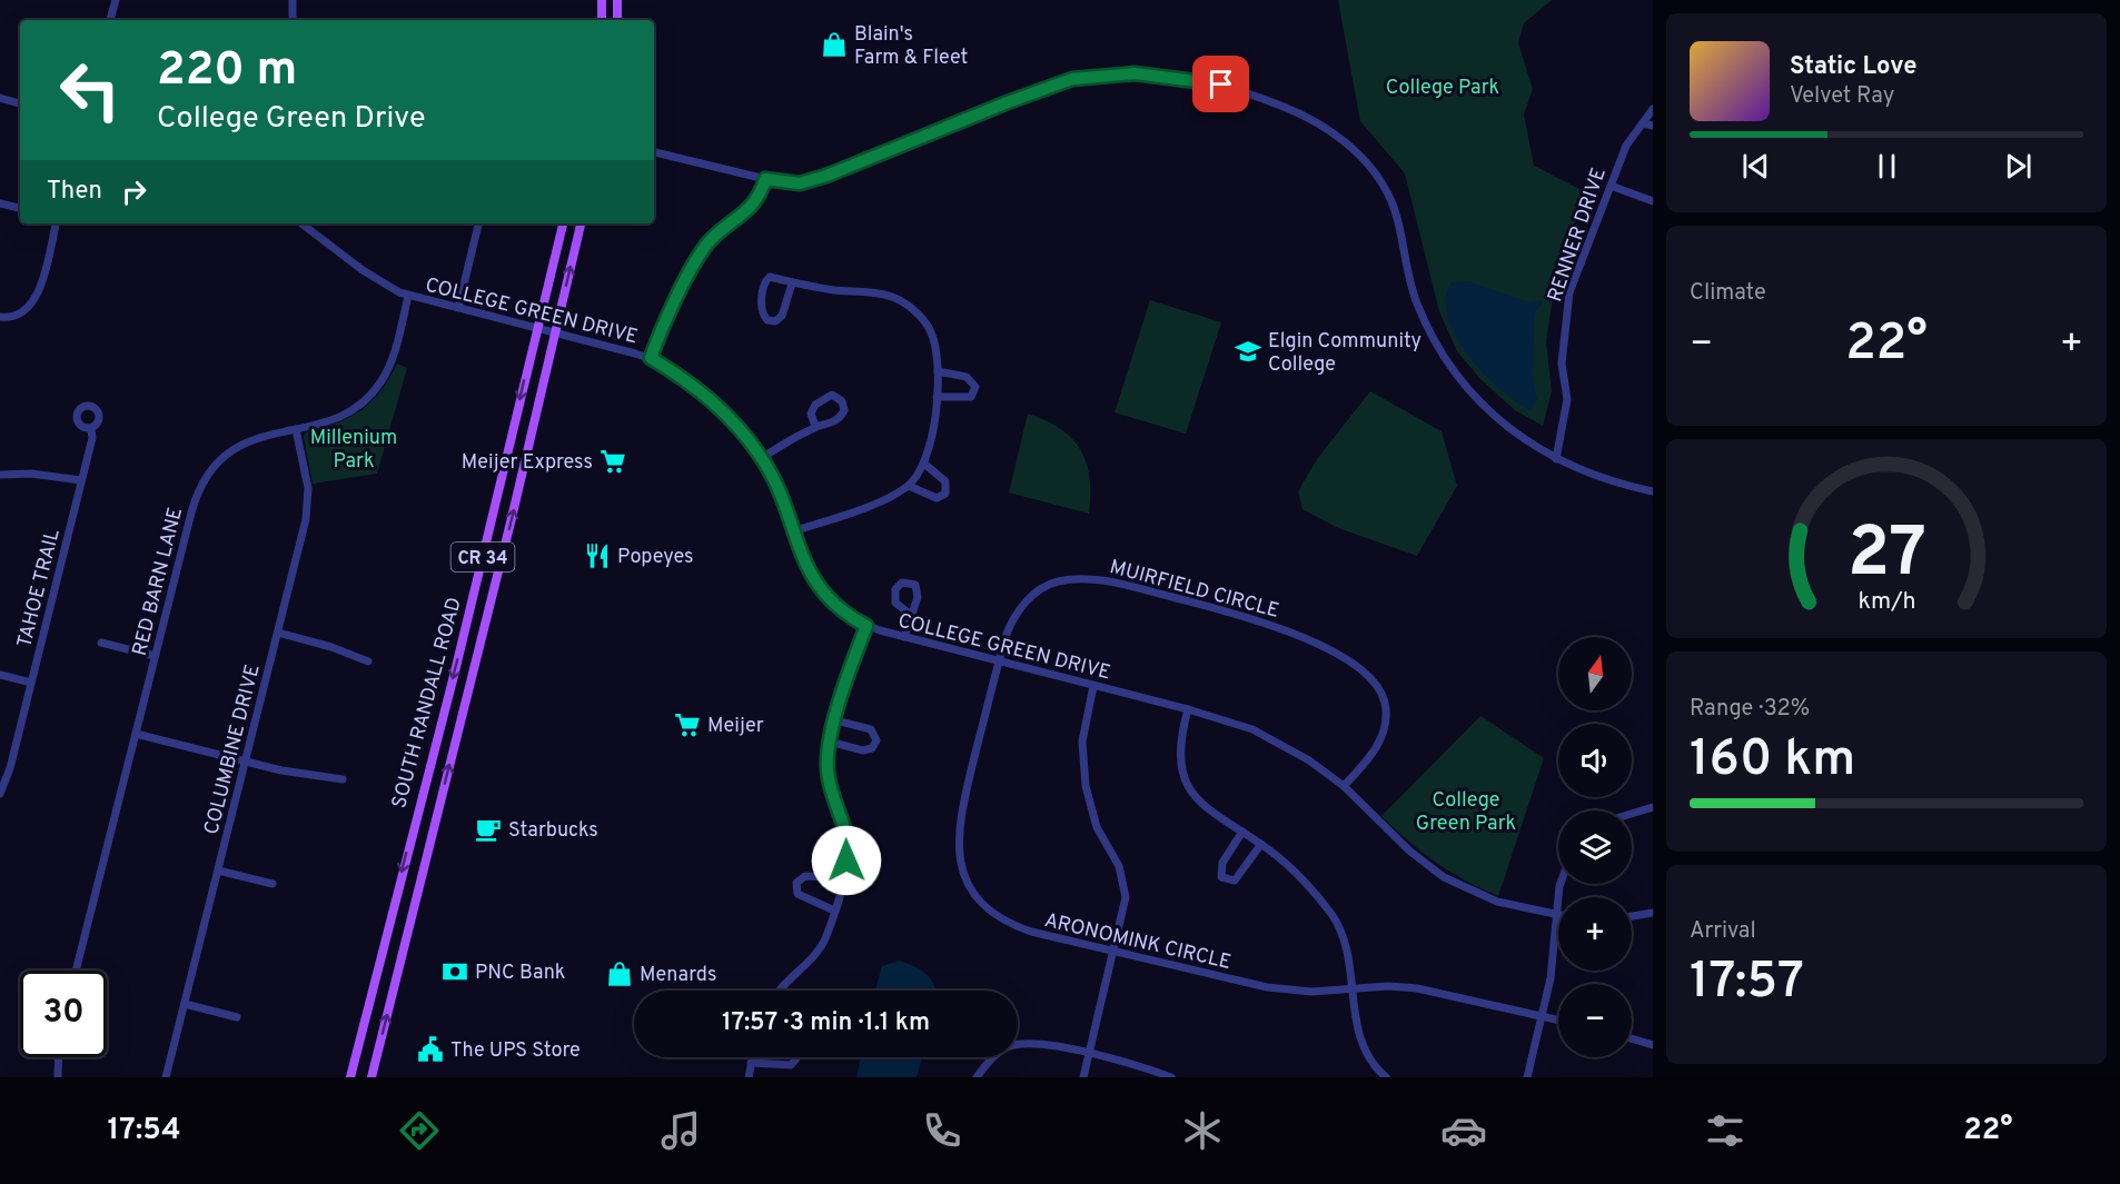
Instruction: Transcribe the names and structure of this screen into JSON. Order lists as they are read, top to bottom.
{
  "streets": {
    "main road": ["CR 34", "SOUTH RANDALL ROAD"],
    "street": [
      "RENNER DRIVE",
      "COLLEGE GREEN DRIVE",
      "RED BARN LANE",
      "TAHOE TRAIL",
      "MUIRFIELD CIRCLE",
      "COLUMBINE DRIVE",
      "ARONOMINK CIRCLE"
    ]
  },
  "crossings": [
    ["COLLEGE GREEN DRIVE", "RED BARN LANE"],
    ["COLLEGE GREEN DRIVE", "MUIRFIELD CIRCLE"],
    ["COLLEGE GREEN DRIVE", "SOUTH RANDALL ROAD"],
    ["COLLEGE GREEN DRIVE", "ARONOMINK CIRCLE"],
    ["RED BARN LANE", "COLUMBINE DRIVE"],
    ["MUIRFIELD CIRCLE", "ARONOMINK CIRCLE"]
  ],
  "parks": ["College Park", "Millenium Park", "College Green Park"],
  "places": {
    "shop": ["Blain's Farm & Fleet", "Menards"],
    "school or university": ["Elgin Community College"],
    "supermarket": ["Meijer Express", "Meijer"],
    "restaurant": ["Popeyes"],
    "cafe": ["Starbucks"],
    "bank": ["PNC Bank"],
    "public building": ["The UPS Store"]
  },
  "north": "top",
  "page": {
    "turn": ["220 m", "College Green Drive"],
    "song": ["Static Love", "Velvet Ray"],
    "then": "Then",
    "tile": [
      "Climate",
      ["Range · 32%", "160 km"],
      ["Arrival", "17:57"]
    ],
    "heat": ["−", "22°", "+"],
    "map_buttons": ["+", "−"],
    "limit": "30",
    "trip": "17:57 · 3 min · 1.1 km",
    "tabs": ["17:54", "22°"],
    "gauge": ["27", "km/h"]
  }
}
